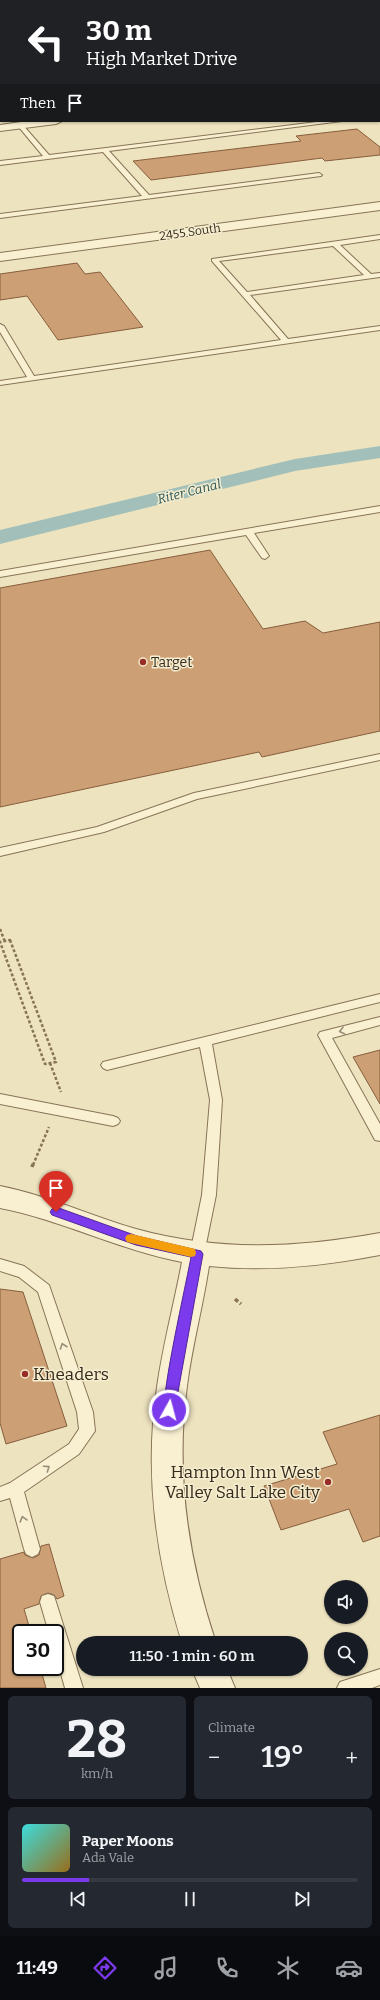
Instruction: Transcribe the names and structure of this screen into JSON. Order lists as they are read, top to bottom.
{
  "streets": {
    "street": ["2455 South"]
  },
  "water": ["Riter Canal"],
  "places": ["Target", "Kneaders", "Hampton Inn West Valley Salt Lake City"],
  "page": {
    "turn": ["30 m", "High Market Drive"],
    "then": "Then",
    "limit": "30",
    "trip": "11:50 · 1 min · 60 m",
    "tile": [
      ["28", "km/h"],
      "Climate"
    ],
    "heat": ["−", "19°", "+"],
    "song": ["Paper Moons", "Ada Vale"],
    "tabs": "11:49"
  }
}
